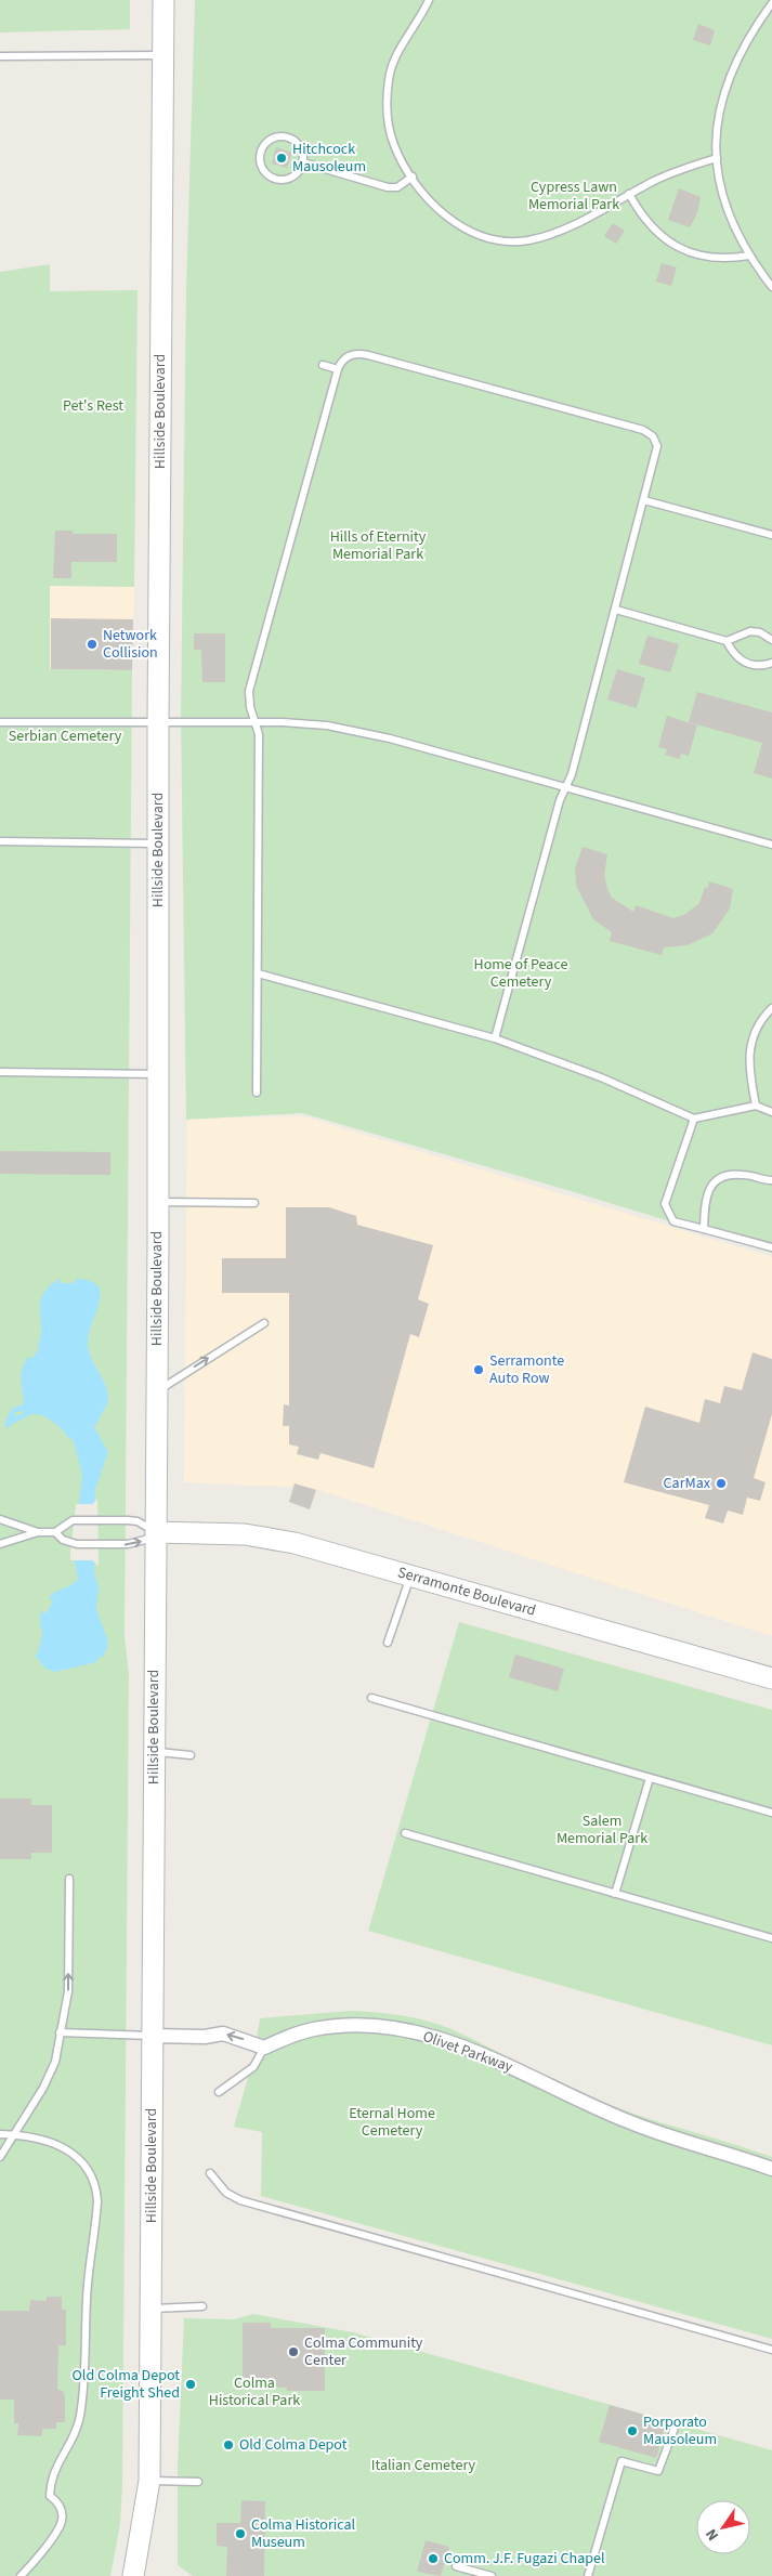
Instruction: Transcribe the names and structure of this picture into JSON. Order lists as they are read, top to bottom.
{
  "streets": {
    "main road": ["Hillside Boulevard", "Serramonte Boulevard"],
    "street": ["Olivet Parkway"]
  },
  "crossings": [
    ["Hillside Boulevard", "Serramonte Boulevard"]
  ],
  "parks": [
    "Cypress Lawn Memorial Park",
    "Pet's Rest",
    "Hills of Eternity Memorial Park",
    "Serbian Cemetery",
    "Home of Peace Cemetery",
    "Salem Memorial Park",
    "Eternal Home Cemetery",
    "Colma Historical Park",
    "Italian Cemetery"
  ],
  "places": [
    "Hitchcock Mausoleum",
    "Network Collision",
    "Serramonte Auto Row",
    "CarMax",
    "Colma Community Center",
    "Old Colma Depot Freight Shed",
    "Porporato Mausoleum",
    "Old Colma Depot",
    "Colma Historical Museum",
    "Comm. J.F. Fugazi Chapel"
  ],
  "north": "bottom left"
}
